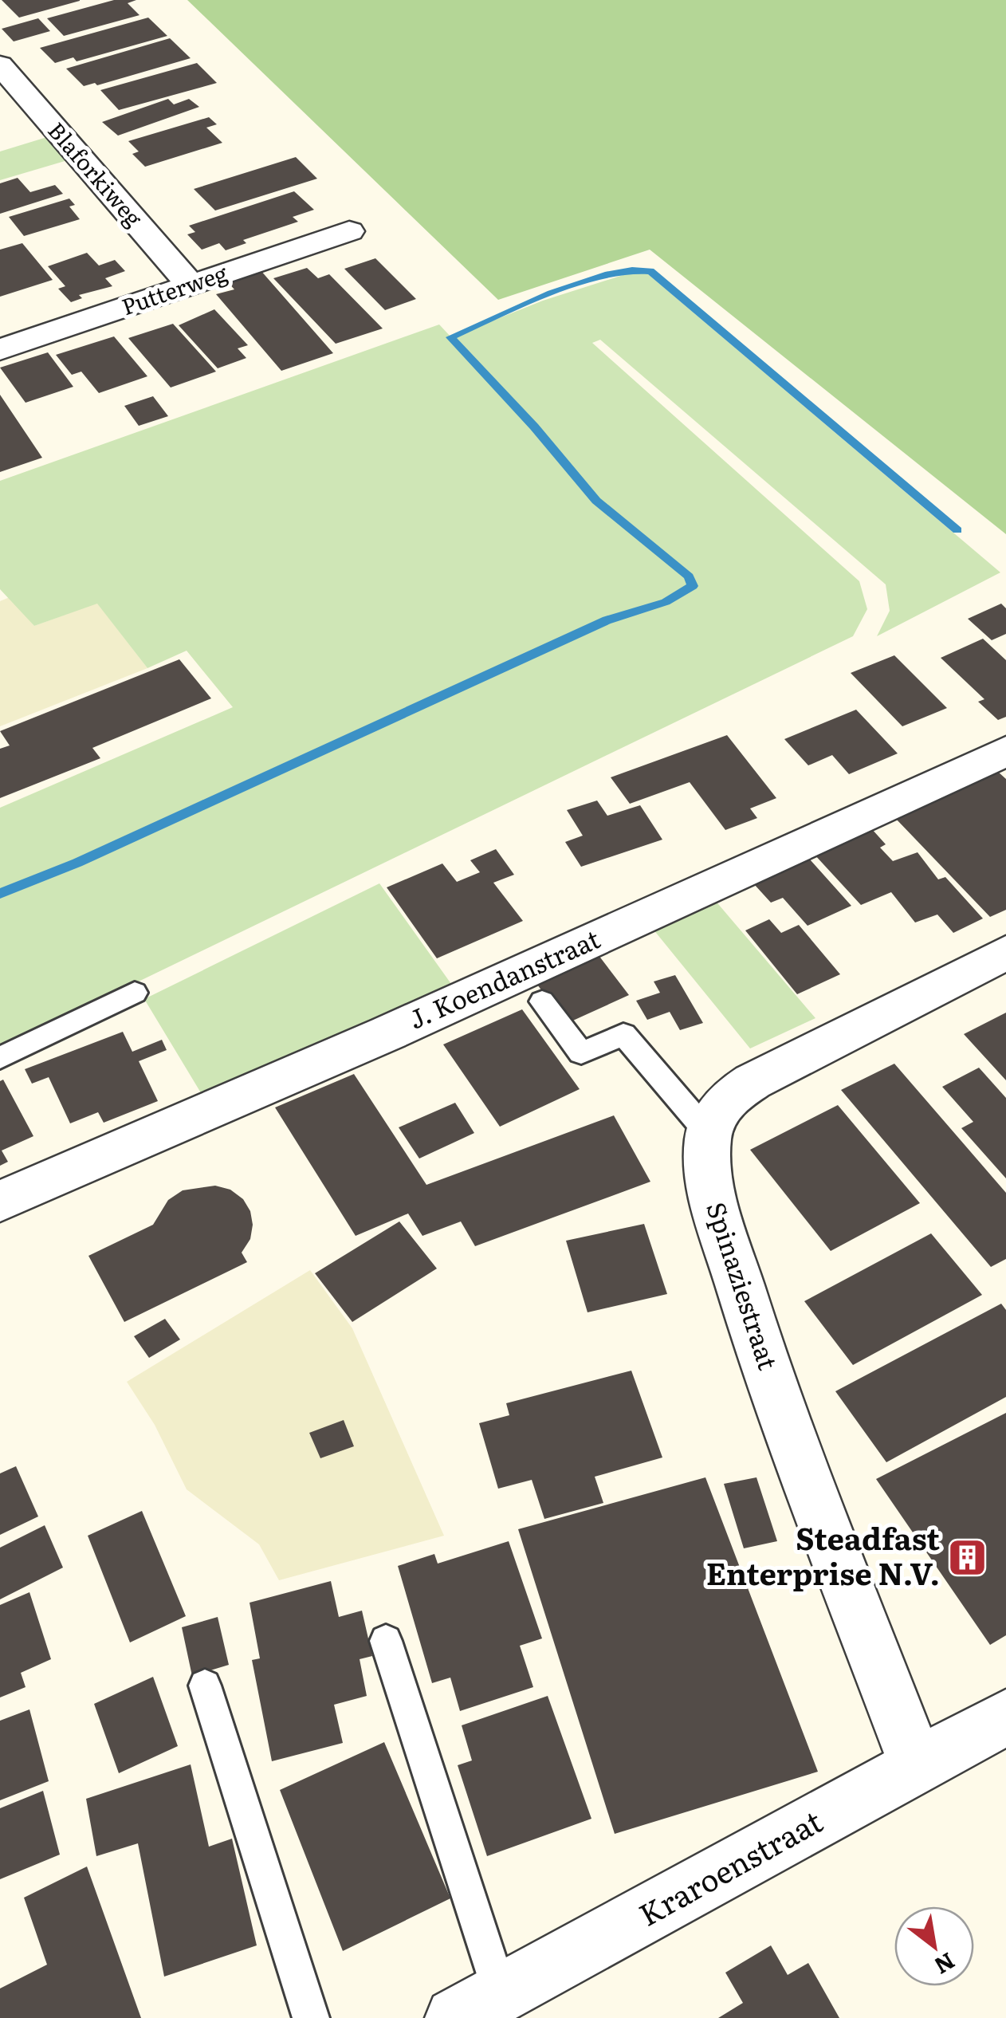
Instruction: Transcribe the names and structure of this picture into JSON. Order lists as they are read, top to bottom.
{
  "streets": {
    "street": [
      "Blaforkiweg",
      "Putterweg",
      "J. Koendanstraat",
      "Spinaziestraat",
      "Kraroenstraat"
    ]
  },
  "crossings": [
    ["Blaforkiweg", "Putterweg"],
    ["Spinaziestraat", "Kraroenstraat"]
  ],
  "places": {
    "building": ["Steadfast Enterprise N.V."]
  },
  "north": "bottom right"
}
